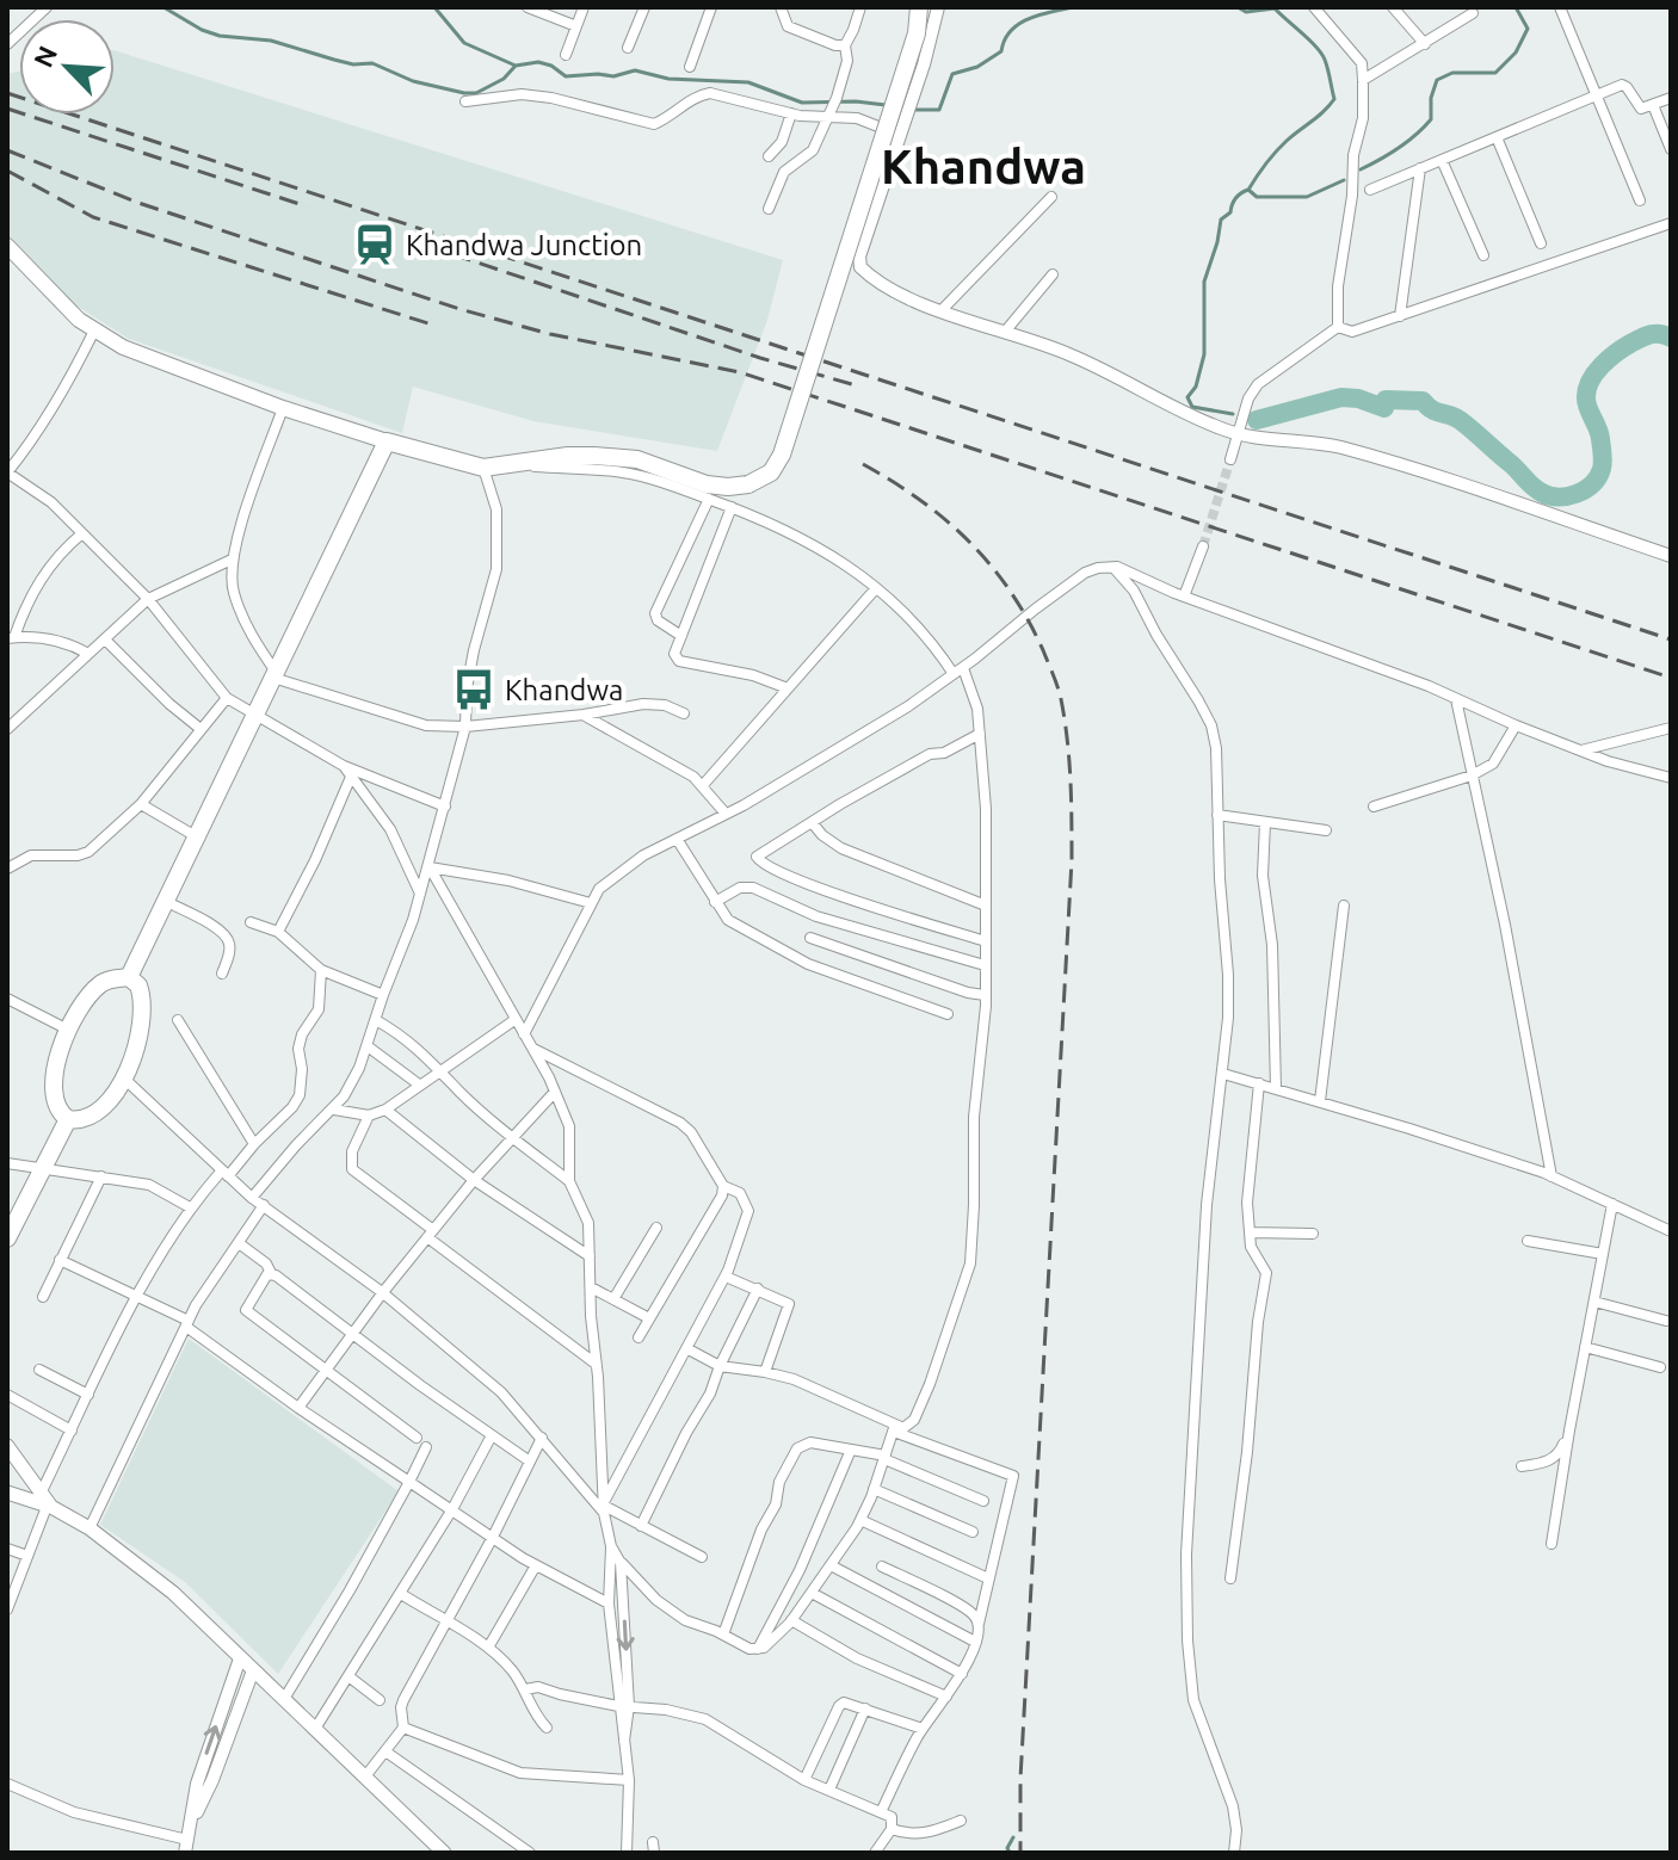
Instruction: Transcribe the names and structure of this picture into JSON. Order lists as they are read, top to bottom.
{
  "districts": ["Khandwa"],
  "places": {
    "station": ["Khandwa Junction"],
    "bus stop": ["Khandwa"]
  },
  "north": "top left"
}
